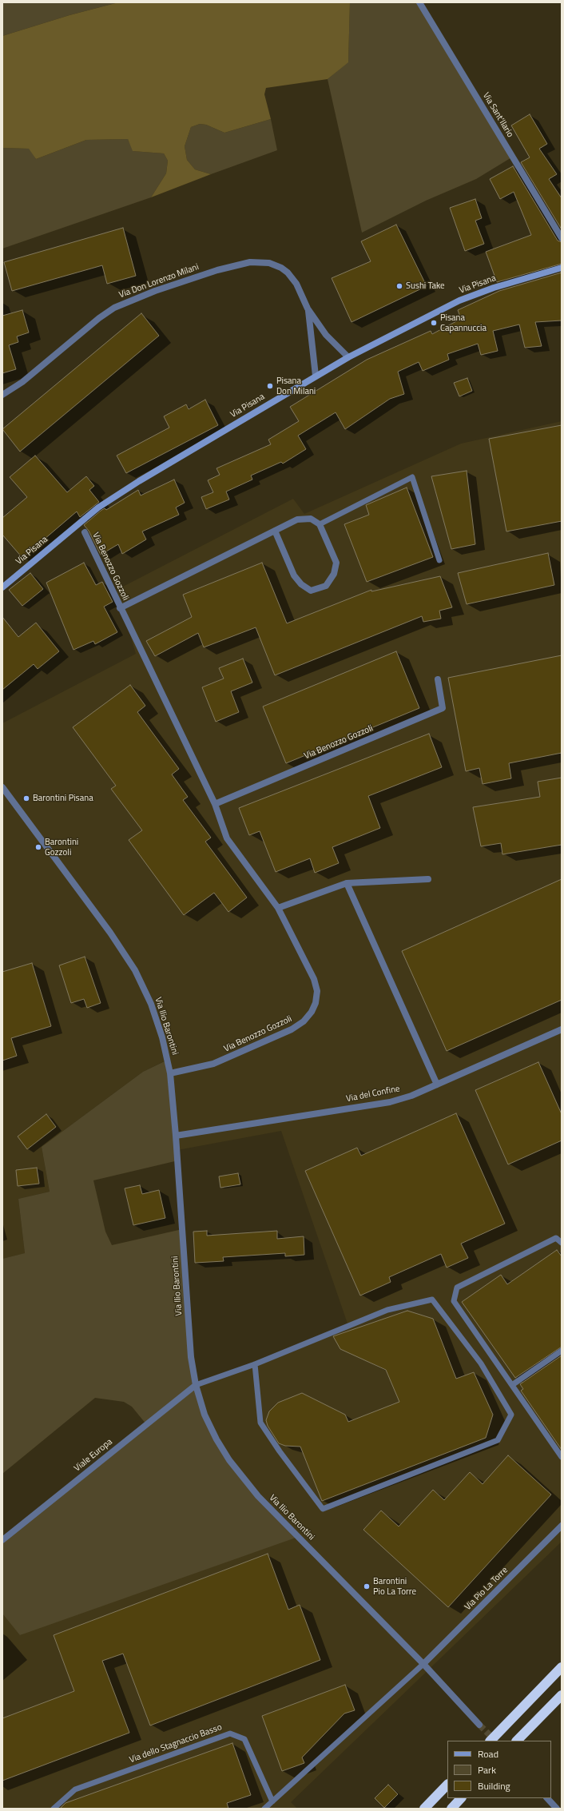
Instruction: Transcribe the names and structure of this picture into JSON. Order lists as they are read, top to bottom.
{
  "streets": {
    "main road": ["Via Pisana"],
    "street": [
      "Via Sant'Ilario",
      "Via Don Lorenzo Milani",
      "Via Benozzo Gozzoli",
      "Via Ilio Barontini",
      "Via del Confine",
      "Viale Europa",
      "Via Pio La Torre"
    ],
    "lane": ["Via dello Stagnaccio Basso"]
  },
  "crossings": [
    ["Via Don Lorenzo Milani", "Via Pisana"],
    ["Via Benozzo Gozzoli", "Via Ilio Barontini"],
    ["Via Ilio Barontini", "Via del Confine"],
    ["Via Ilio Barontini", "Viale Europa"],
    ["Via Ilio Barontini", "Via Pio La Torre"]
  ],
  "places": [
    "Sushi Take",
    "Pisana Capannuccia",
    "Pisana Don Milani",
    "Barontini Pisana",
    "Barontini Gozzoli",
    "Barontini Pio La Torre"
  ],
  "legend": ["Road", "Park", "Building"]
}
